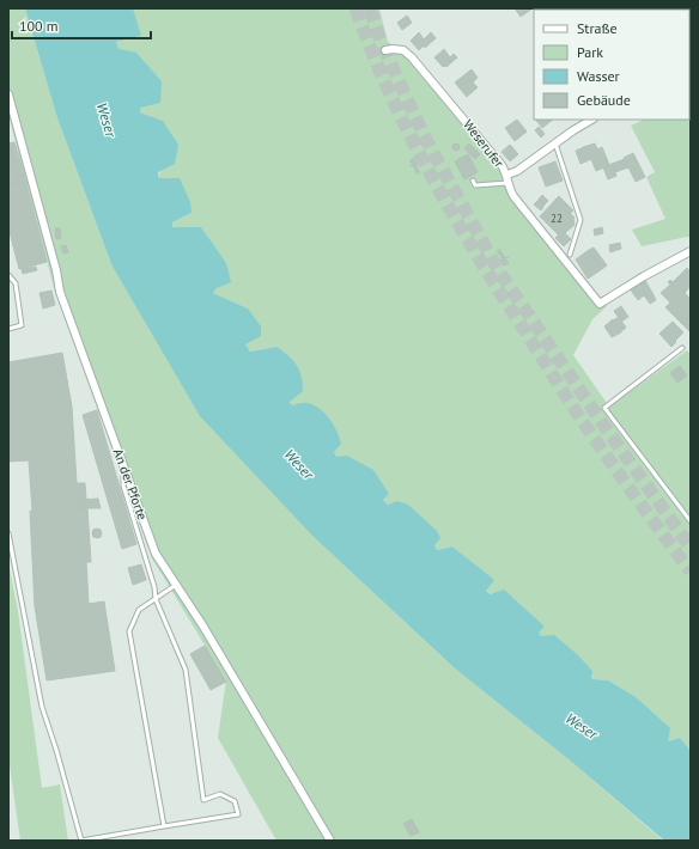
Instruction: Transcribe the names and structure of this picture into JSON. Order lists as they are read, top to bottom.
{
  "streets": {
    "street": ["Weserufer", "An der Pforte"]
  },
  "water": ["Weser"],
  "house_numbers": ["22"],
  "legend": [
    "Straße",
    "Park",
    "Wasser",
    "Gebäude"
  ],
  "scale_bar": "100 m"
}
